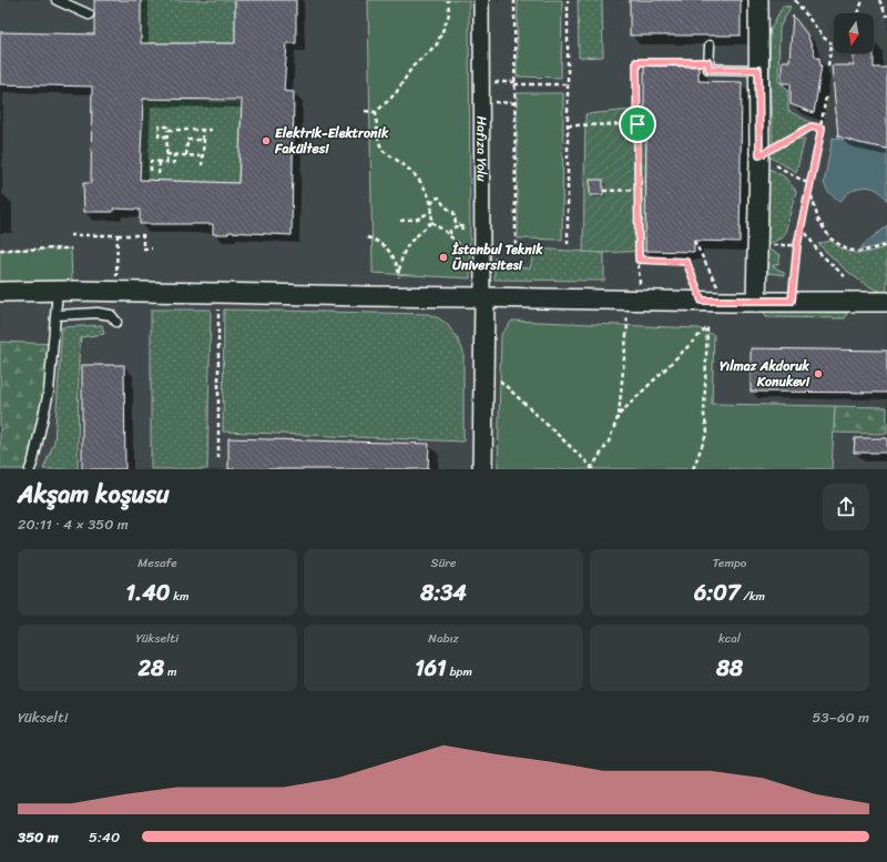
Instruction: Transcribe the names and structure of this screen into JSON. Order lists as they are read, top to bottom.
{
  "streets": {
    "street": ["Hafıza Yolu"]
  },
  "places": ["Elektrik-Elektronik Fakültesi", "İstanbul Teknik Üniversitesi", "Yılmaz Akdoruk Konukevi"],
  "north": "bottom",
  "page": {
    "heading": ["Akşam koşusu", "20:11 · 4 × 350 m"],
    "stats": [
      ["Mesafe", "1.40 km"],
      ["Süre", "8:34"],
      ["Tempo", "6:07 /km"],
      ["Yükselti", "28 m"],
      ["Nabız", "161 bpm"],
      ["kcal", "88"]
    ],
    "chart": ["Yükselti", "53–60 m"],
    "list": [
      {
        "name": "350 m",
        "note": "5:40"
      }
    ]
  }
}
